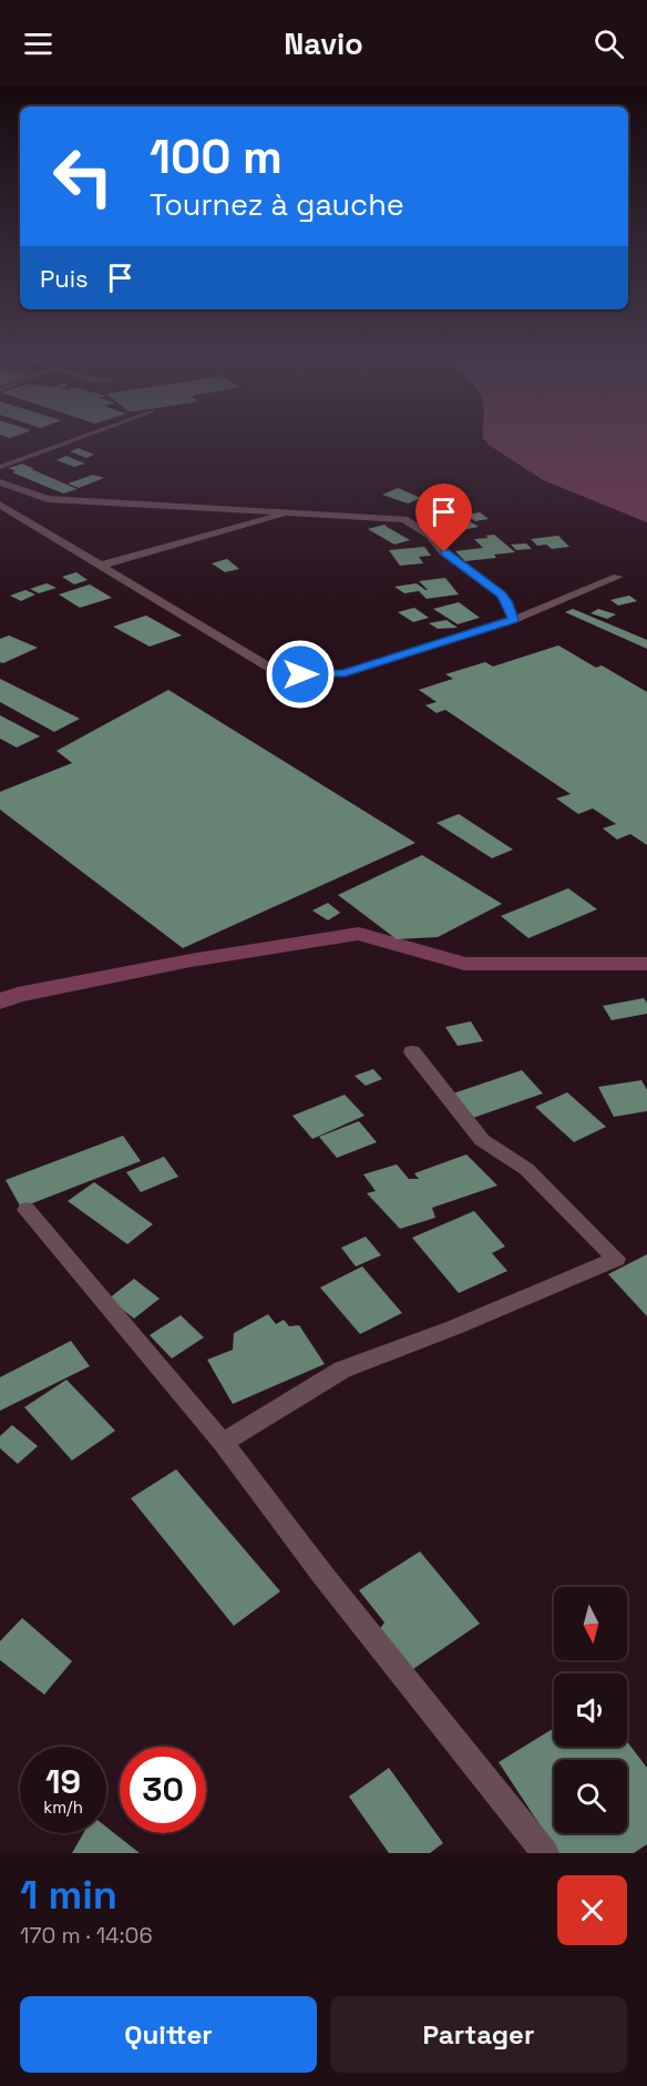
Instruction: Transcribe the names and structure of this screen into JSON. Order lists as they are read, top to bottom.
{
  "north": "bottom",
  "page": {
    "header": "Navio",
    "turn": ["100 m", "Tournez à gauche"],
    "then": "Puis",
    "speed": "19 km/h",
    "limit": "30",
    "heading": ["1 min", "170 m · 14:06"],
    "buttons": ["Quitter", "Partager"]
  }
}
